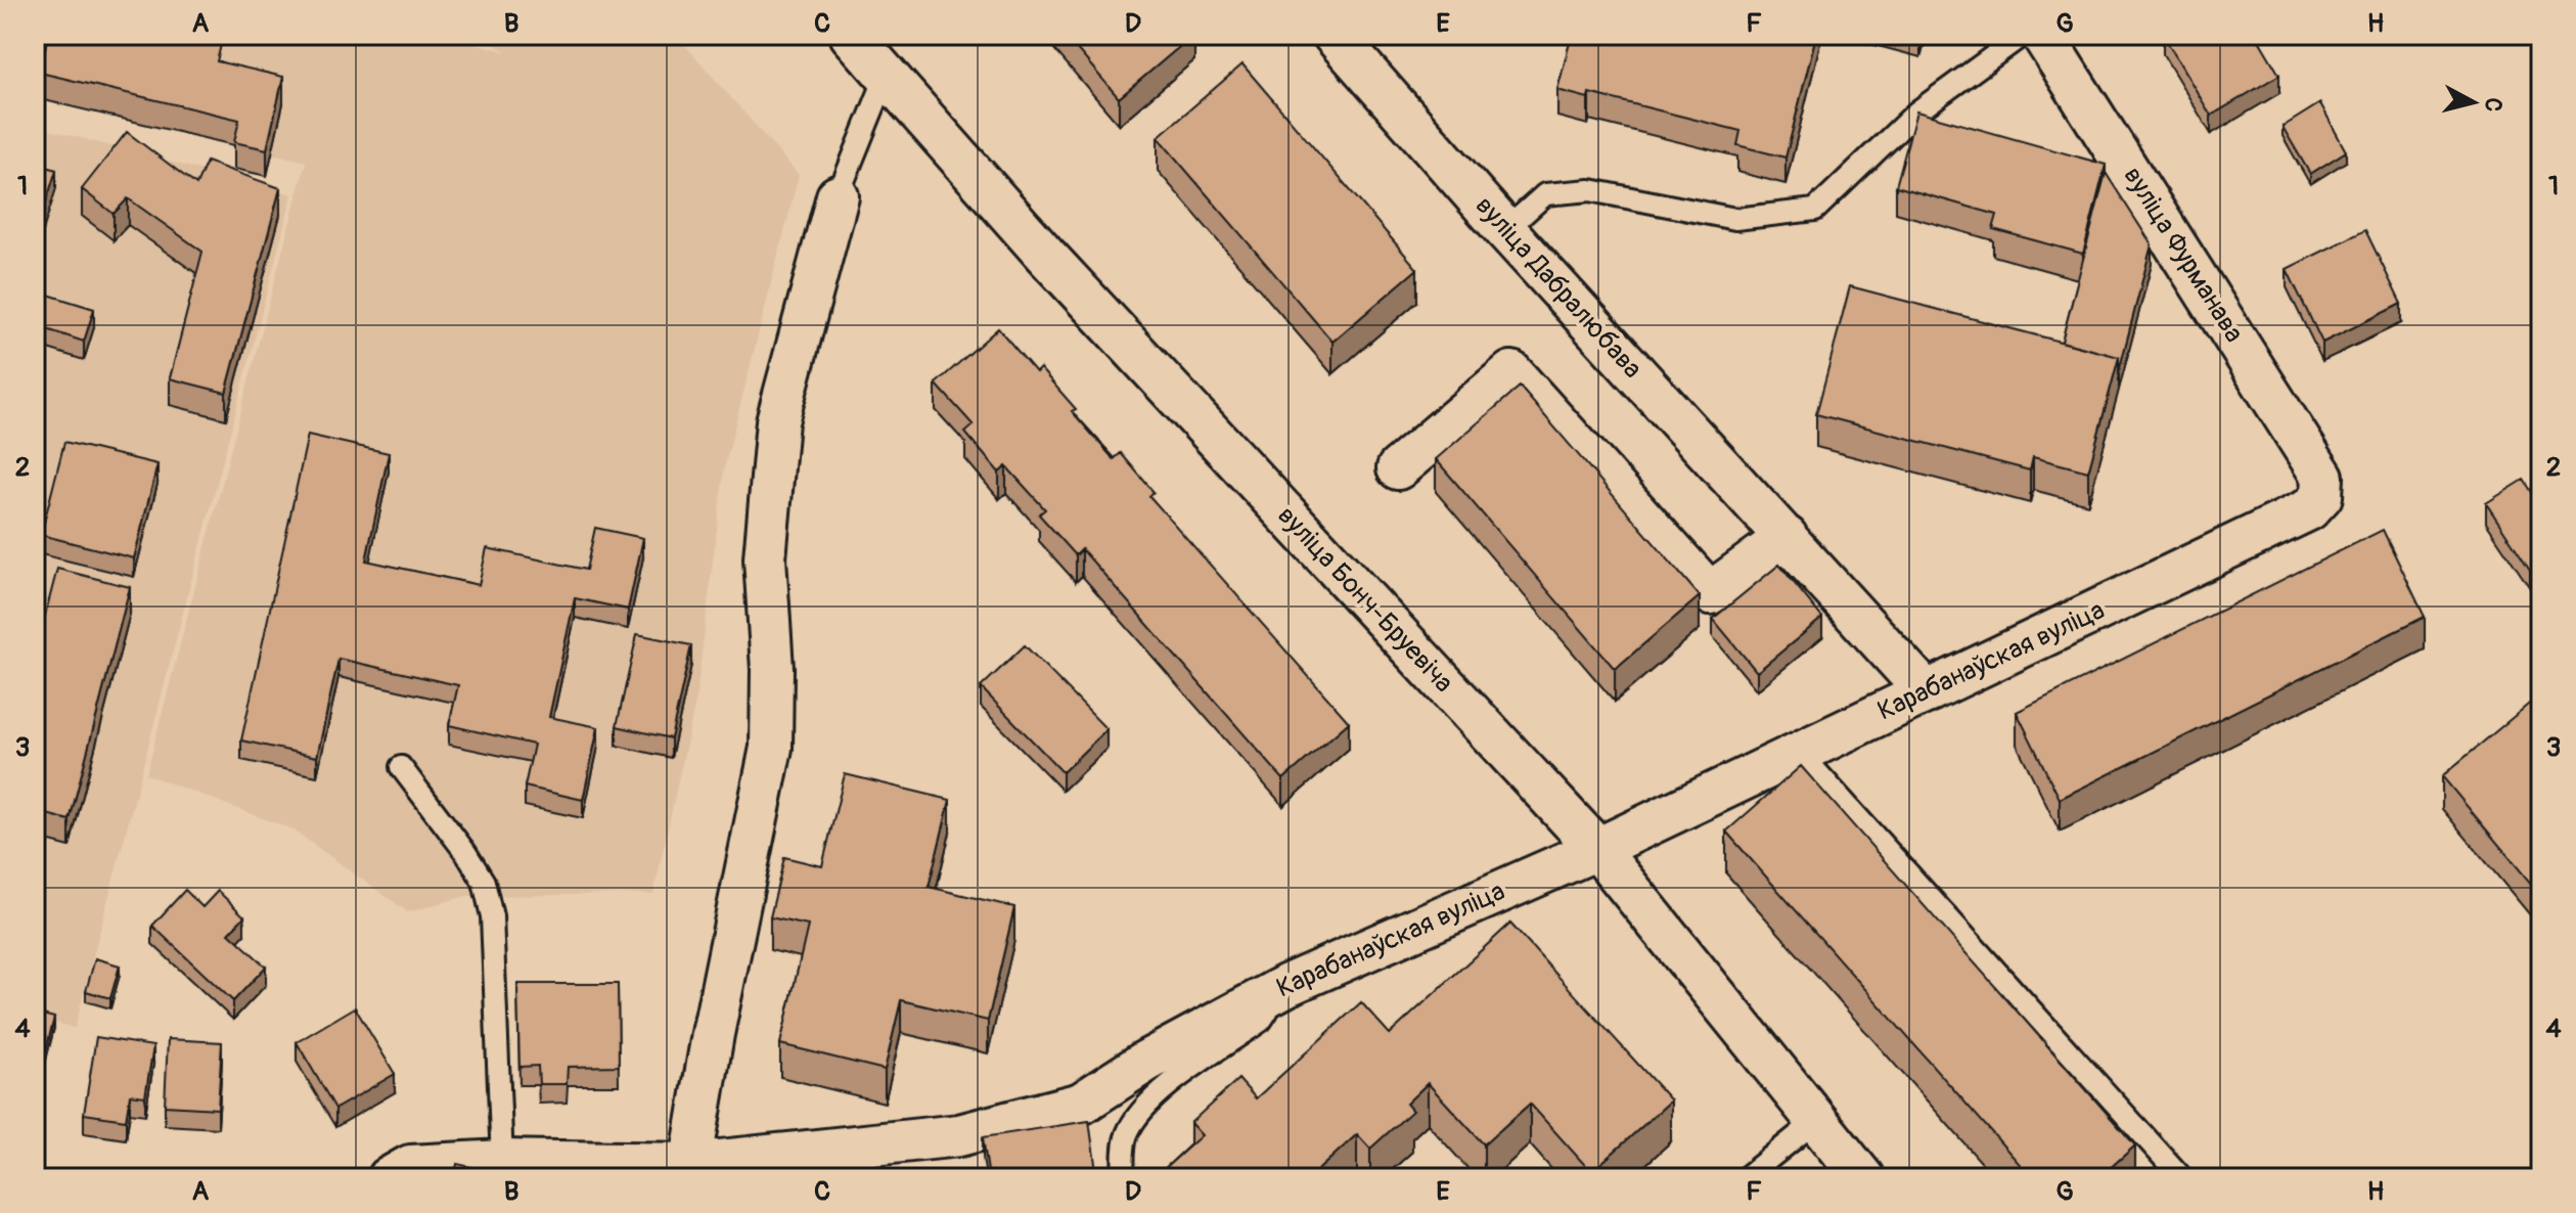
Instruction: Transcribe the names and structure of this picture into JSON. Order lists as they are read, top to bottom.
{
  "streets": {
    "street": [
      "вуліца Фурманава",
      "вуліца Дабралюбава",
      "вуліца Бонч-Бруевіча",
      "Карабанаўская вуліца"
    ]
  },
  "crossings": [
    ["вуліца Фурманава", "Карабанаўская вуліца"],
    ["вуліца Дабралюбава", "Карабанаўская вуліца"],
    ["вуліца Бонч-Бруевіча", "Карабанаўская вуліца"]
  ],
  "north": "right",
  "grid": {
    "columns": [
      "A",
      "B",
      "C",
      "D",
      "E",
      "F",
      "G",
      "H"
    ],
    "rows": [
      "1",
      "2",
      "3",
      "4"
    ]
  }
}
